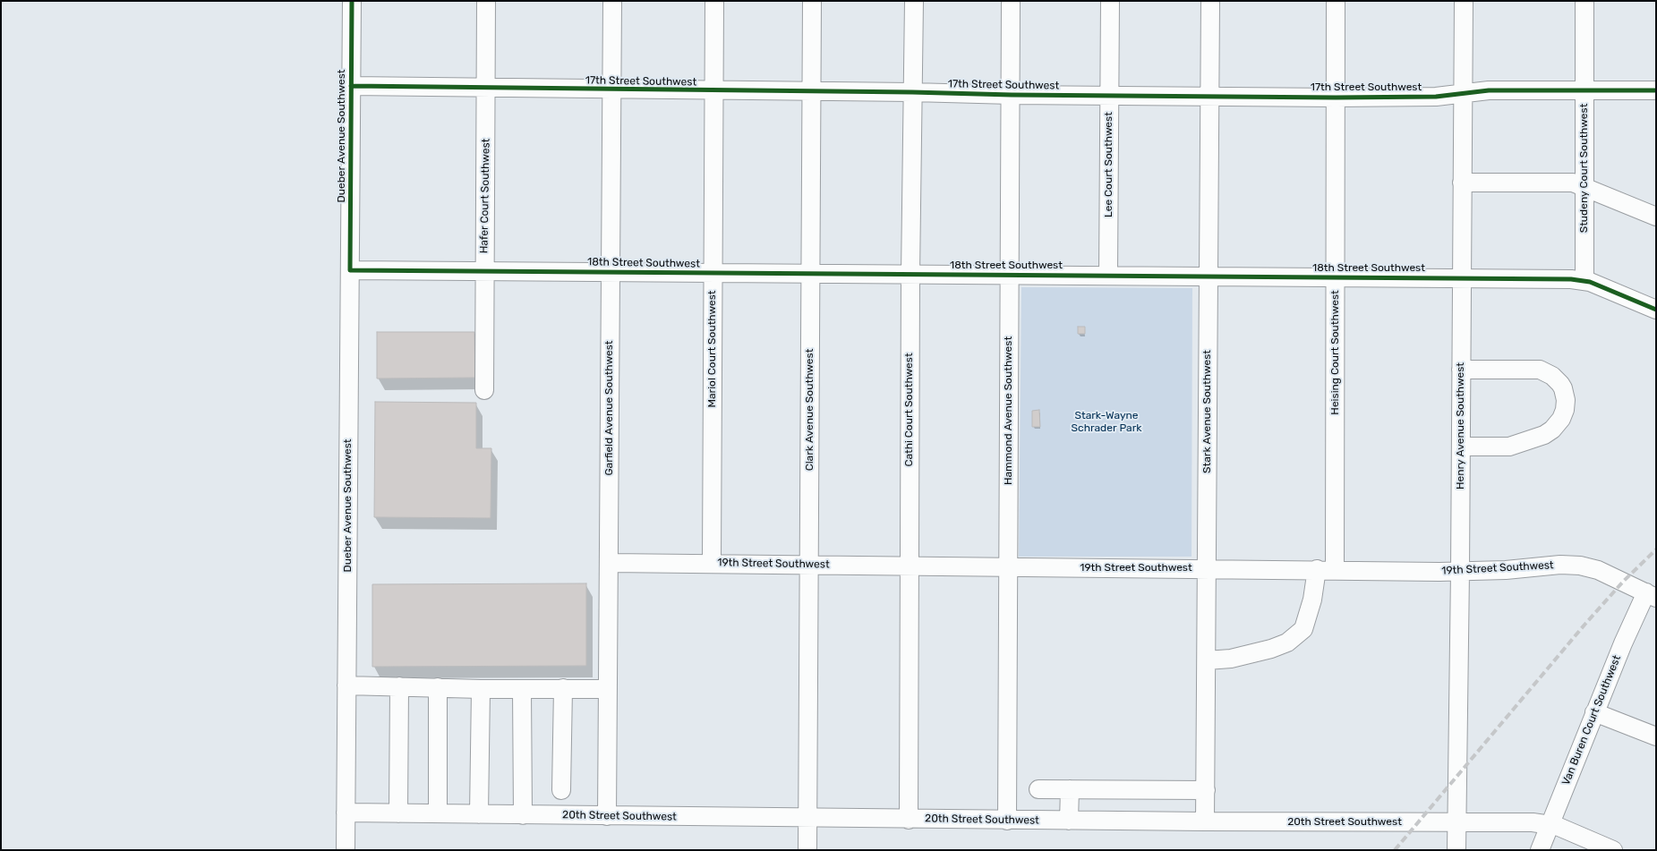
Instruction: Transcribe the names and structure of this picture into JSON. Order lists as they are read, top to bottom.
{
  "streets": {
    "street": [
      "17th Street Southwest",
      "Dueber Avenue Southwest",
      "Lee Court Southwest",
      "Studeny Court Southwest",
      "Hafer Court Southwest",
      "18th Street Southwest",
      "Mariol Court Southwest",
      "Heising Court Southwest",
      "Garfield Avenue Southwest",
      "Clark Avenue Southwest",
      "Cathi Court Southwest",
      "Hammond Avenue Southwest",
      "Stark Avenue Southwest",
      "Henry Avenue Southwest",
      "19th Street Southwest",
      "Van Buren Court Southwest",
      "20th Street Southwest"
    ]
  },
  "crossings": [
    ["17th Street Southwest", "Dueber Avenue Southwest"],
    ["17th Street Southwest", "Lee Court Southwest"],
    ["17th Street Southwest", "Studeny Court Southwest"],
    ["17th Street Southwest", "Hafer Court Southwest"],
    ["17th Street Southwest", "Mariol Court Southwest"],
    ["17th Street Southwest", "Heising Court Southwest"],
    ["17th Street Southwest", "Garfield Avenue Southwest"],
    ["17th Street Southwest", "Clark Avenue Southwest"],
    ["17th Street Southwest", "Cathi Court Southwest"],
    ["17th Street Southwest", "Hammond Avenue Southwest"],
    ["17th Street Southwest", "Stark Avenue Southwest"],
    ["17th Street Southwest", "Henry Avenue Southwest"],
    ["Dueber Avenue Southwest", "18th Street Southwest"],
    ["Dueber Avenue Southwest", "20th Street Southwest"],
    ["Lee Court Southwest", "18th Street Southwest"],
    ["Studeny Court Southwest", "18th Street Southwest"],
    ["Hafer Court Southwest", "18th Street Southwest"],
    ["18th Street Southwest", "Mariol Court Southwest"],
    ["18th Street Southwest", "Heising Court Southwest"],
    ["18th Street Southwest", "Garfield Avenue Southwest"],
    ["18th Street Southwest", "Clark Avenue Southwest"],
    ["18th Street Southwest", "Cathi Court Southwest"],
    ["18th Street Southwest", "Hammond Avenue Southwest"],
    ["18th Street Southwest", "Stark Avenue Southwest"],
    ["18th Street Southwest", "Henry Avenue Southwest"],
    ["Mariol Court Southwest", "19th Street Southwest"],
    ["Heising Court Southwest", "19th Street Southwest"],
    ["Garfield Avenue Southwest", "19th Street Southwest"],
    ["Garfield Avenue Southwest", "20th Street Southwest"],
    ["Clark Avenue Southwest", "19th Street Southwest"],
    ["Clark Avenue Southwest", "20th Street Southwest"],
    ["Cathi Court Southwest", "19th Street Southwest"],
    ["Cathi Court Southwest", "20th Street Southwest"],
    ["Hammond Avenue Southwest", "19th Street Southwest"],
    ["Hammond Avenue Southwest", "20th Street Southwest"],
    ["Stark Avenue Southwest", "19th Street Southwest"],
    ["Stark Avenue Southwest", "20th Street Southwest"],
    ["Henry Avenue Southwest", "19th Street Southwest"],
    ["Henry Avenue Southwest", "20th Street Southwest"],
    ["19th Street Southwest", "Van Buren Court Southwest"],
    ["Van Buren Court Southwest", "20th Street Southwest"]
  ],
  "parks": ["Stark-Wayne Schrader Park"]
}
